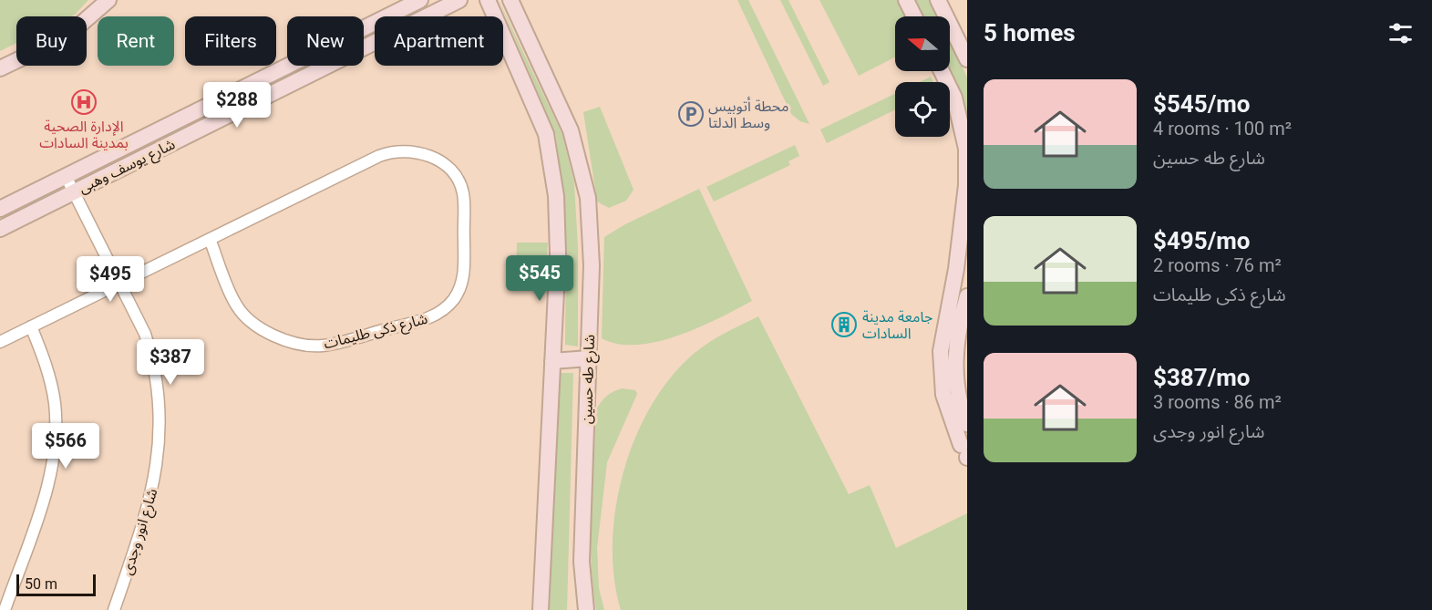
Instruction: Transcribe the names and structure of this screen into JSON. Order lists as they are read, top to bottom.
{
  "streets": {
    "street": [
      "شارع يوسف وهبى",
      "شارع ذكى طليمات",
      "شارع طه حسين",
      "شارع انور وجدى"
    ]
  },
  "crossings": [
    ["شارع يوسف وهبى", "شارع انور وجدى"],
    ["شارع ذكى طليمات", "شارع انور وجدى"]
  ],
  "places": {
    "hospital": ["الإدارة الصحية بمدينة السادات"],
    "parking": ["محطة أتوبيس وسط الدلتا"],
    "building": ["جامعة مدينة السادات"]
  },
  "scale_bar": "50 m",
  "north": "left",
  "page": {
    "heading": "5 homes",
    "chip": [
      "Buy",
      "Rent",
      "Filters",
      "New",
      "Apartment"
    ],
    "list": [
      {
        "name": "$545/mo",
        "note": "4 rooms · 100 m² · شارع طه حسين"
      },
      {
        "name": "$495/mo",
        "note": "2 rooms · 76 m² · شارع ذكى طليمات"
      },
      {
        "name": "$387/mo",
        "note": "3 rooms · 86 m² · شارع انور وجدى"
      }
    ],
    "price": [
      "$288",
      "$545",
      "$495",
      "$387",
      "$566"
    ],
    "scale": "50 m"
  }
}
